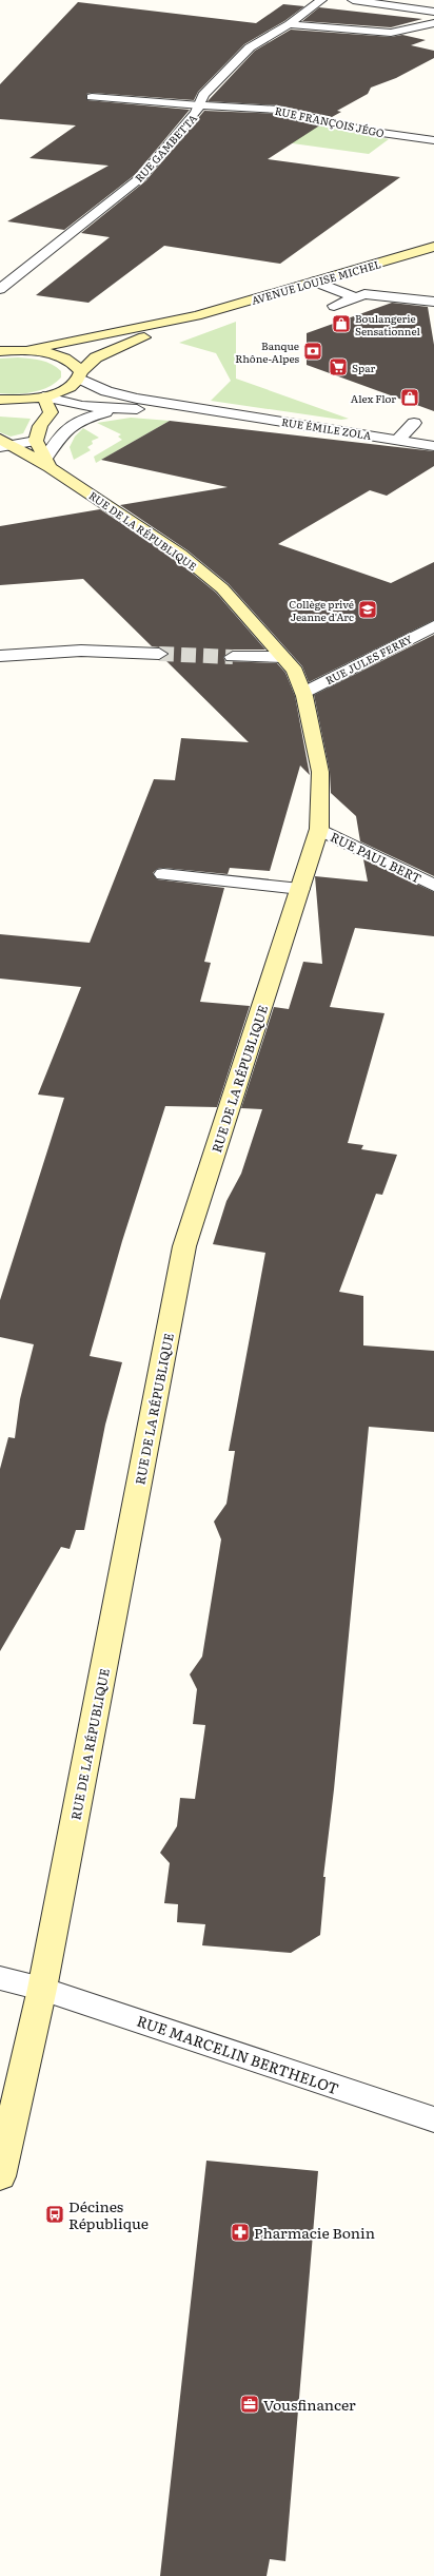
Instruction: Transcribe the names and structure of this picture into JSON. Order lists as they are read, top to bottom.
{
  "streets": {
    "street": [
      "RUE FRANÇOIS JÉGO",
      "RUE GAMBETTA",
      "AVENUE LOUISE MICHEL",
      "RUE ÉMILE ZOLA",
      "RUE DE LA RÉPUBLIQUE",
      "RUE JULES FERRY",
      "RUE PAUL BERT",
      "RUE MARCELIN BERTHELOT"
    ]
  },
  "crossings": [
    ["RUE FRANÇOIS JÉGO", "RUE GAMBETTA"],
    ["AVENUE LOUISE MICHEL", "RUE ÉMILE ZOLA"],
    ["RUE DE LA RÉPUBLIQUE", "RUE JULES FERRY"],
    ["RUE DE LA RÉPUBLIQUE", "RUE PAUL BERT"],
    ["RUE DE LA RÉPUBLIQUE", "RUE MARCELIN BERTHELOT"]
  ],
  "places": {
    "shop": ["Boulangerie Sensationnel", "Alex Flor"],
    "bank": ["Banque Rhône-Alpes"],
    "supermarket": ["Spar"],
    "school or university": ["Collège privé Jeanne d'Arc"],
    "bus stop": ["Décines République"],
    "pharmacy": ["Pharmacie Bonin"],
    "office": ["Vousfinancer"]
  }
}
